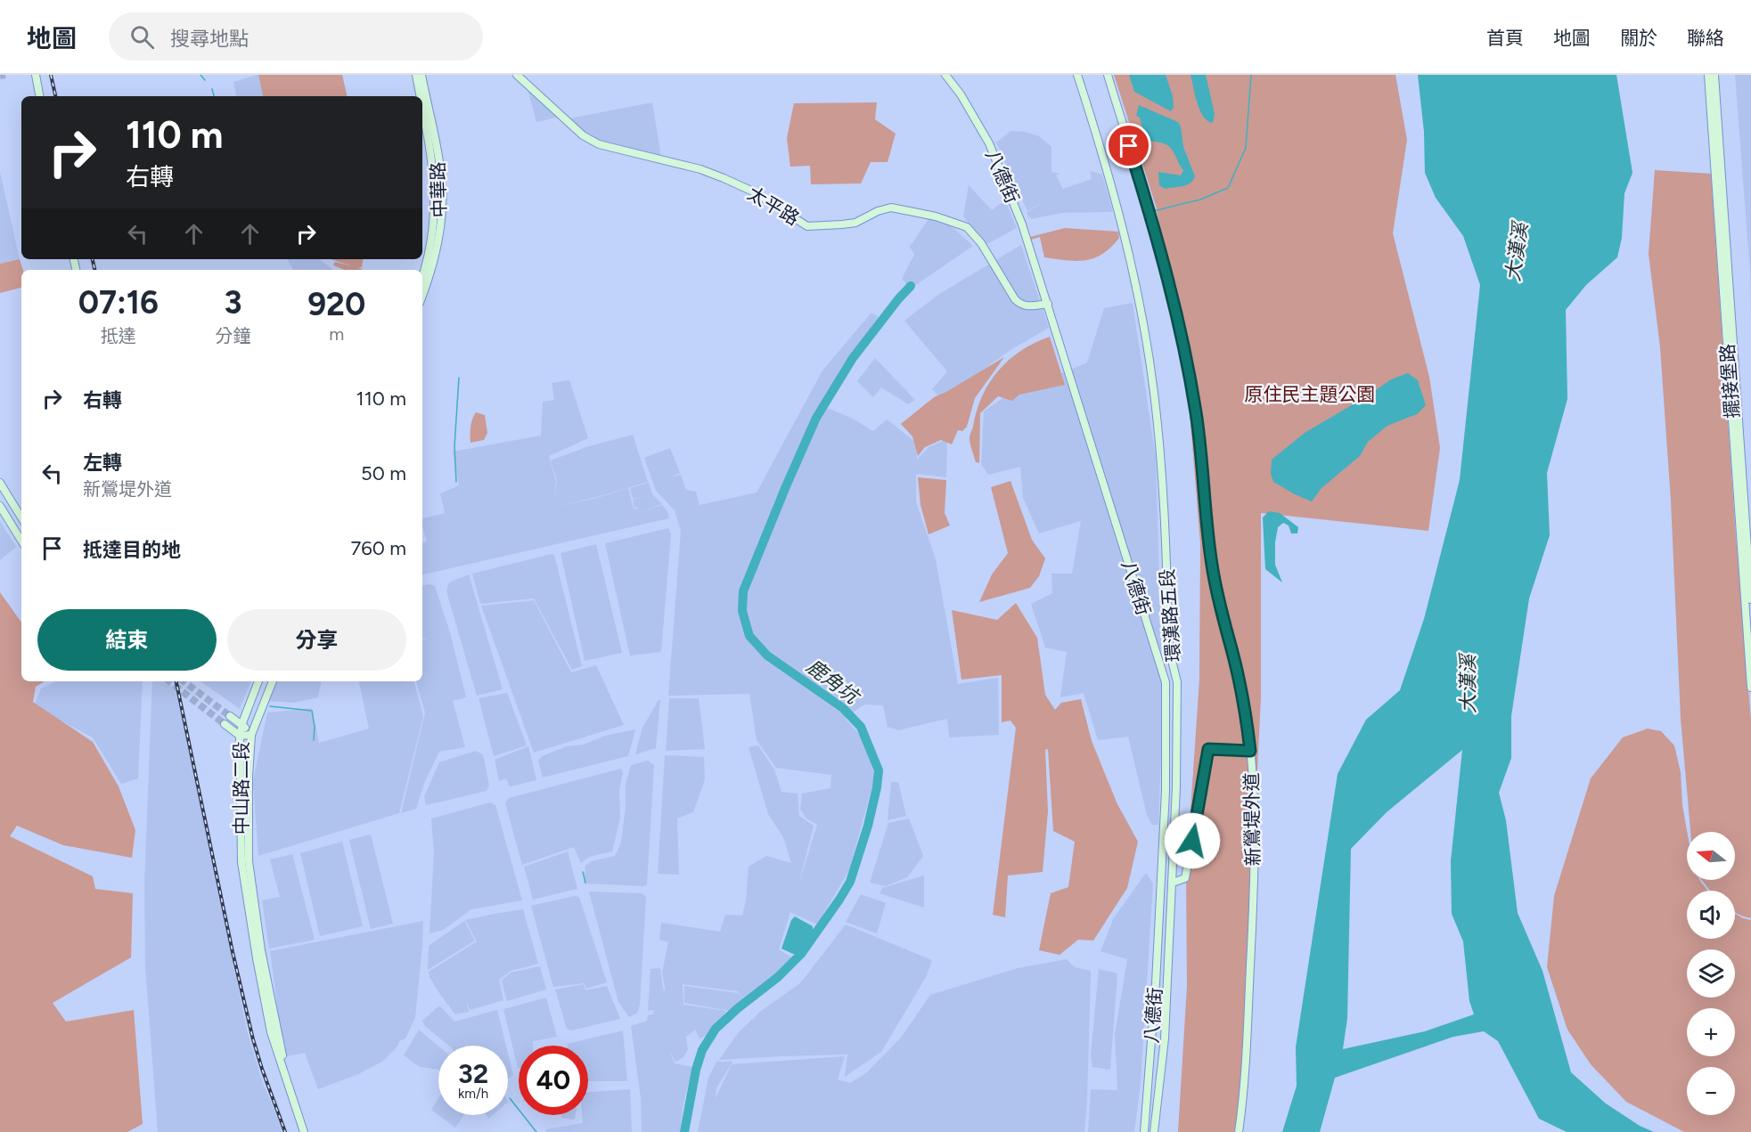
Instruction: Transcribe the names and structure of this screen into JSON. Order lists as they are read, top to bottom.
{
  "streets": {
    "street": [
      "八德街",
      "中華路",
      "太平路",
      "擺接堡路",
      "環漢路五段",
      "中山路二段",
      "新鶯堤外道"
    ]
  },
  "crossings": [
    ["八德街", "太平路"]
  ],
  "water": ["大漢溪", "鹿角坑"],
  "parks": ["原住民主題公園"],
  "north": "left",
  "page": {
    "header": "地圖",
    "search": "搜尋地點",
    "nav": [
      "首頁",
      "地圖",
      "關於",
      "聯絡"
    ],
    "turn": ["110 m", "右轉"],
    "eta": [
      "07:16",
      "抵達",
      "3",
      "分鐘",
      "920",
      "m"
    ],
    "list": [
      {
        "name": "右轉",
        "value": "110 m"
      },
      {
        "name": "左轉",
        "note": "新鶯堤外道",
        "value": "50 m"
      },
      {
        "name": "抵達目的地",
        "value": "760 m"
      }
    ],
    "buttons": ["結束", "分享"],
    "map_buttons": ["+", "−"],
    "speed": "32 km/h",
    "limit": "40"
  }
}
